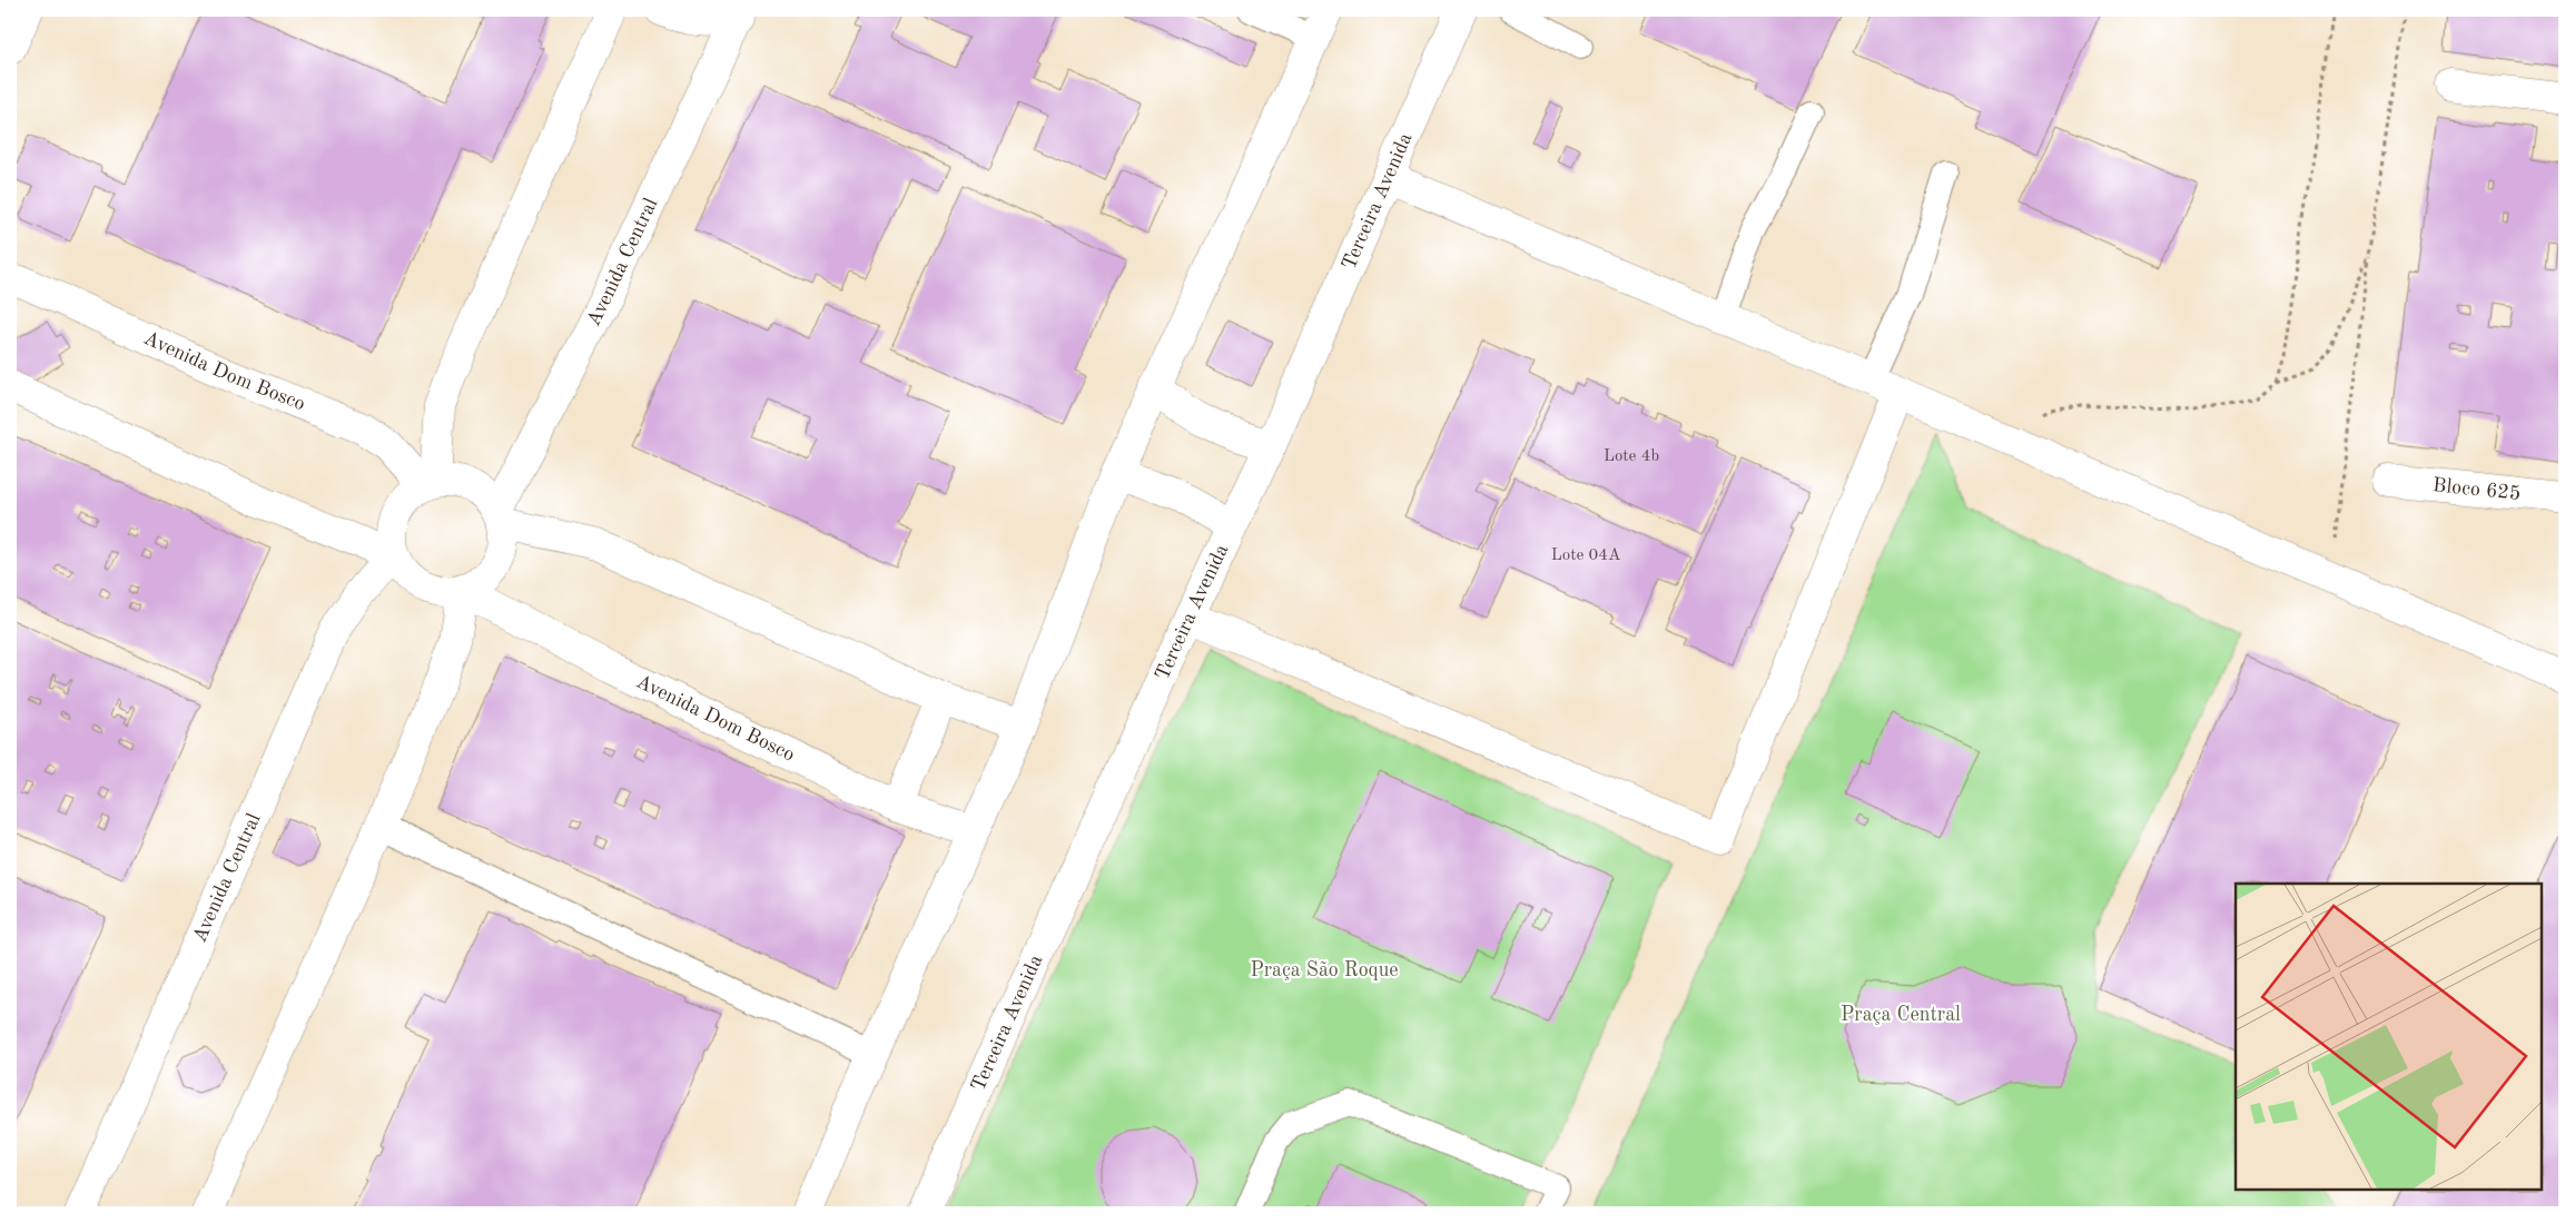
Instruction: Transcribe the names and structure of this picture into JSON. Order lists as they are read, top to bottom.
{
  "streets": {
    "street": [
      "Terceira Avenida",
      "Avenida Central",
      "Avenida Dom Bosco",
      "Bloco 625"
    ]
  },
  "crossings": [
    ["Avenida Central", "Avenida Dom Bosco"]
  ],
  "parks": ["Praça São Roque", "Praça Central"],
  "house_numbers": ["Lote 4b", "Lote 04A"]
}
